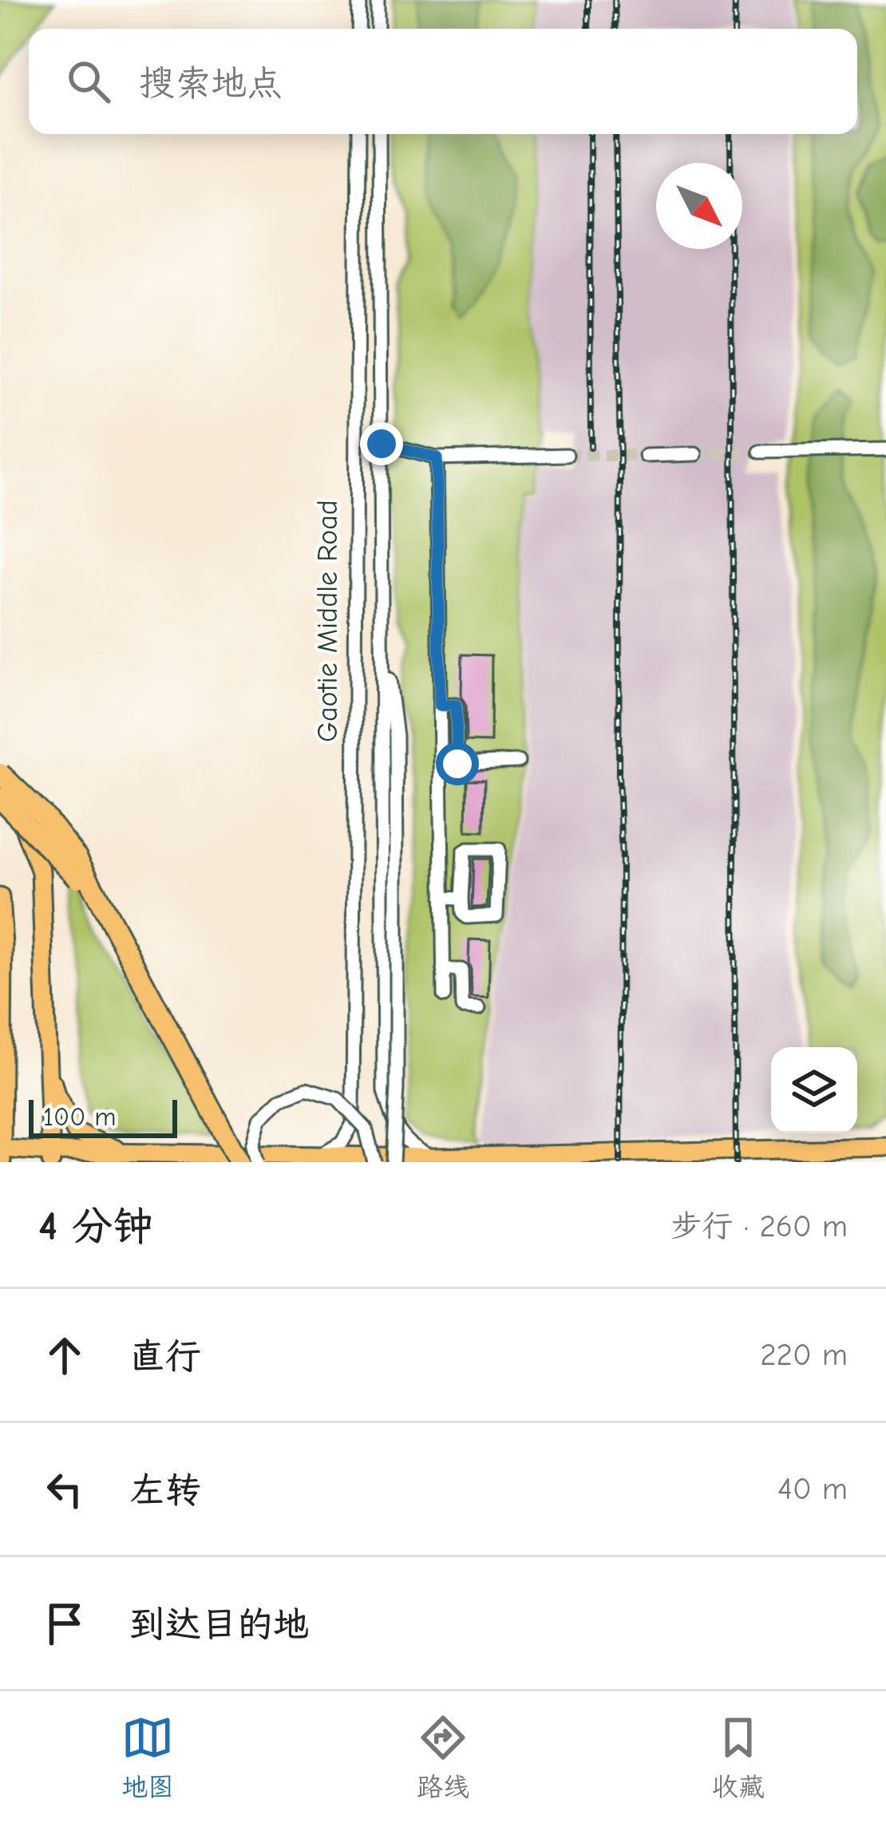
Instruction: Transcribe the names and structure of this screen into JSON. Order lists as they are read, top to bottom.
{
  "streets": {
    "street": ["Gaotie Middle Road"]
  },
  "scale_bar": "100 m",
  "north": "bottom right",
  "page": {
    "search": "搜索地点",
    "scale": "100 m",
    "heading": ["4 分钟", "步行 · 260 m"],
    "list": [
      ["直行", "220 m"],
      ["左转", "40 m"],
      "到达目的地"
    ],
    "nav": ["地图", "路线", "收藏"]
  }
}
